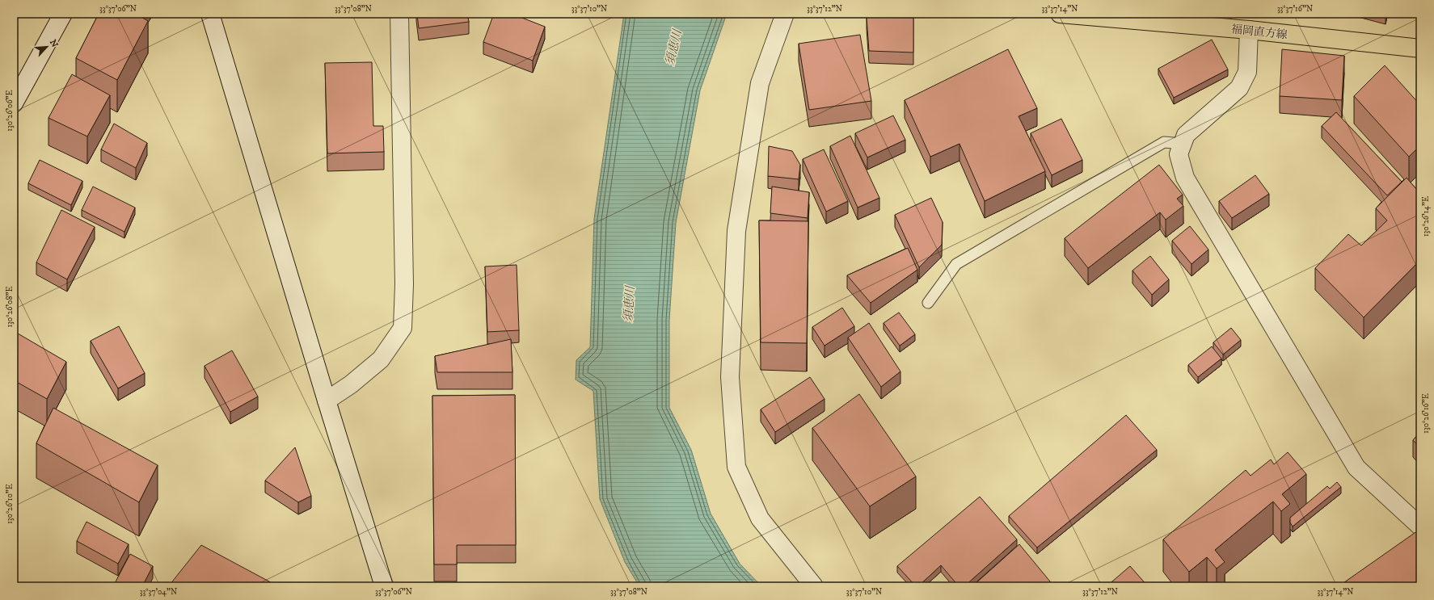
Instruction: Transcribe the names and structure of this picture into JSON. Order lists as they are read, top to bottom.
{
  "streets": {
    "main road": ["福岡直方線"]
  },
  "water": ["須恵川"],
  "north": "top right",
  "coordinates": [
    "33°37'06\"N",
    "33°37'08\"N",
    "33°37'10\"N",
    "33°37'12\"N",
    "33°37'14\"N",
    "33°37'16\"N",
    "130°26'06\"E",
    "130°26'14\"E",
    "130°26'08\"E",
    "130°26'16\"E",
    "130°26'10\"E",
    "33°37'04\"N"
  ]
}
